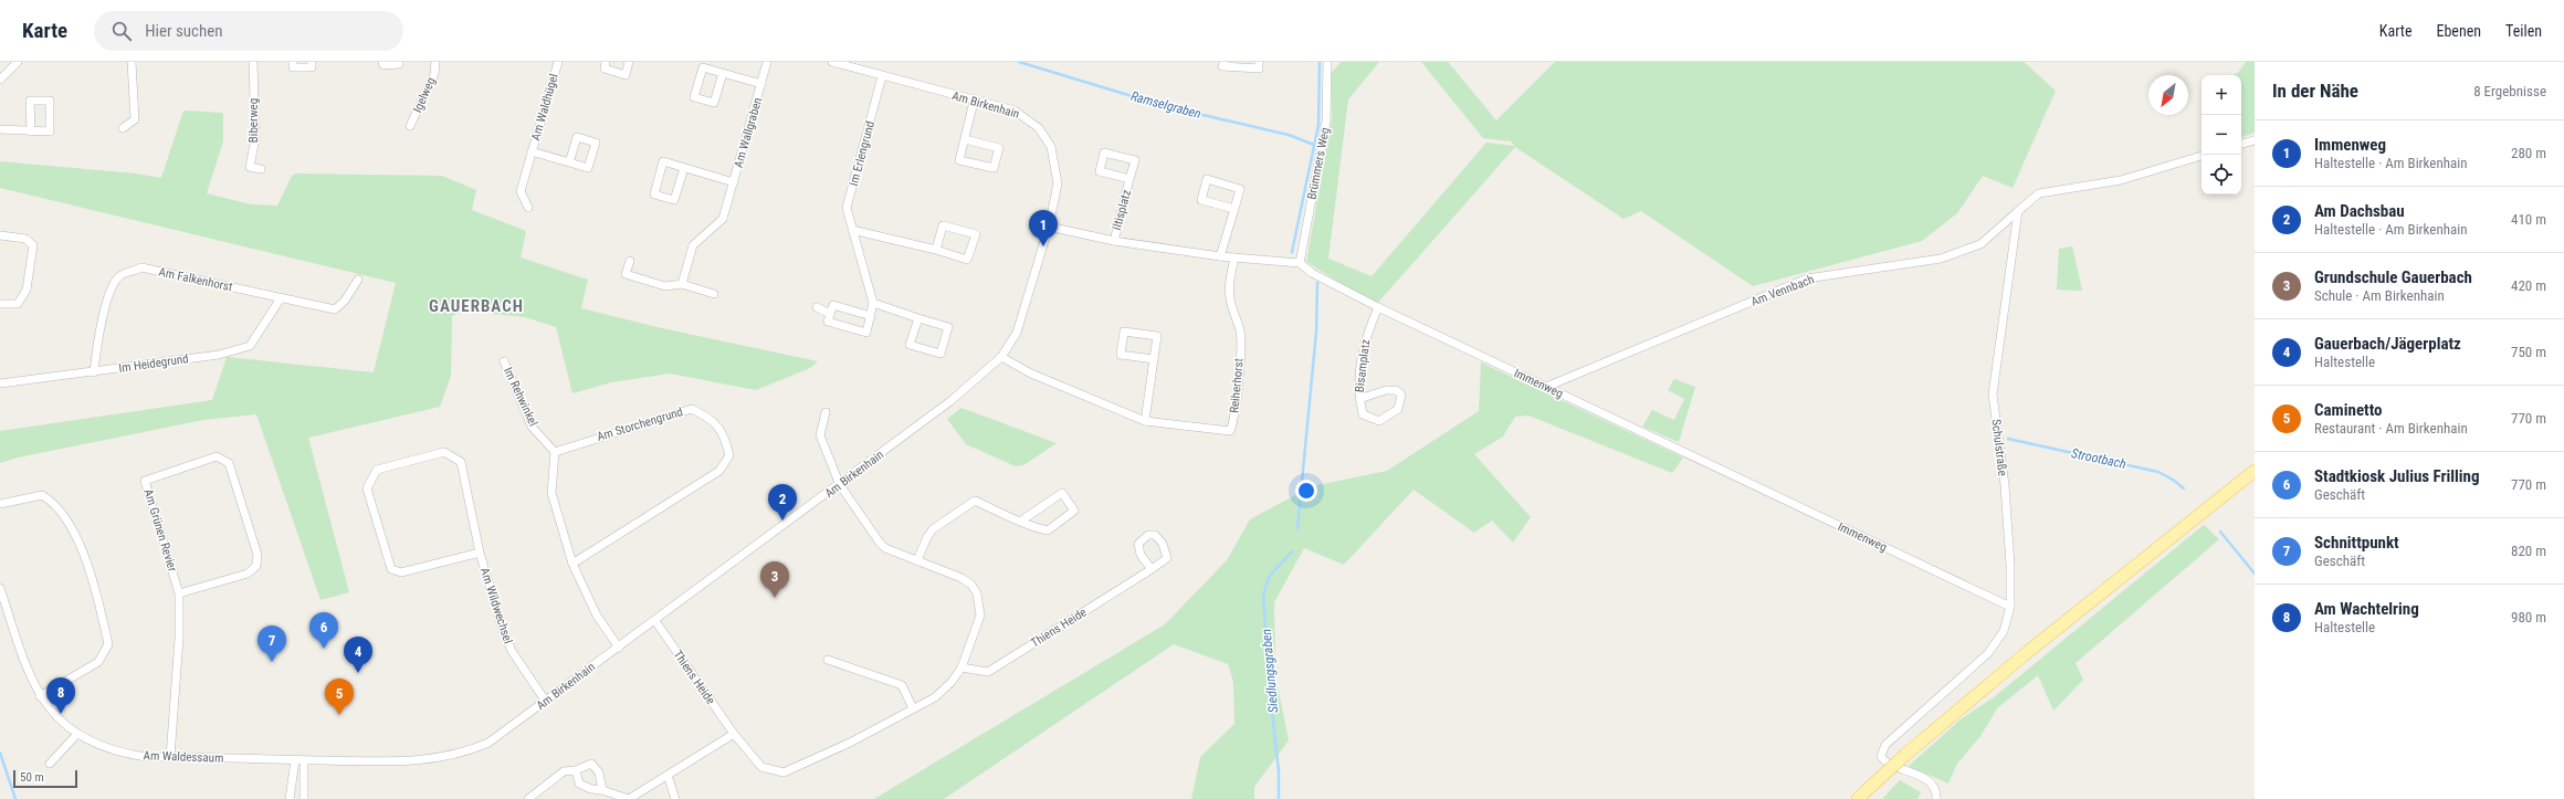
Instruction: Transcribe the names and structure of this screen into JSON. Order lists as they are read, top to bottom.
{
  "streets": {
    "street": [
      "Igelweg",
      "Am Birkenhain",
      "Am Waldhügel",
      "Biberweg",
      "Am Wallgraben",
      "Im Erlengrund",
      "Brümmers Weg",
      "Iltisplatz",
      "Am Falkenhorst",
      "Am Vennbach",
      "Im Heidegrund",
      "Bisamplatz",
      "Immenweg",
      "Reiherhorst",
      "Im Rehwinkel",
      "Am Storchengrund",
      "Schulstraße",
      "Am Grünen Revier",
      "Am Wildwechsel",
      "Thiens Heide",
      "Am Waldessaum"
    ]
  },
  "crossings": [
    ["Am Birkenhain", "Im Erlengrund"],
    ["Am Birkenhain", "Immenweg"],
    ["Am Birkenhain", "Reiherhorst"],
    ["Am Birkenhain", "Am Wildwechsel"],
    ["Am Birkenhain", "Thiens Heide"],
    ["Am Birkenhain", "Am Waldessaum"],
    ["Brümmers Weg", "Immenweg"],
    ["Iltisplatz", "Immenweg"],
    ["Am Falkenhorst", "Im Heidegrund"],
    ["Am Vennbach", "Immenweg"],
    ["Am Vennbach", "Schulstraße"],
    ["Bisamplatz", "Immenweg"],
    ["Immenweg", "Reiherhorst"],
    ["Immenweg", "Schulstraße"],
    ["Im Rehwinkel", "Am Storchengrund"],
    ["Am Grünen Revier", "Am Waldessaum"]
  ],
  "districts": ["GAUERBACH"],
  "water": ["Ramselgraben", "Strootbach", "Siedlungsgraben"],
  "scale_bar": "50 m",
  "north": "bottom left",
  "page": {
    "header": "Karte",
    "search": "Hier suchen",
    "nav": ["Karte", "Ebenen", "Teilen"],
    "heading": ["In der Nähe", "8 Ergebnisse"],
    "map_buttons": ["+", "−"],
    "list": [
      {
        "mark": "1",
        "name": "Immenweg",
        "note": "Haltestelle · Am Birkenhain",
        "value": "280 m"
      },
      {
        "mark": "2",
        "name": "Am Dachsbau",
        "note": "Haltestelle · Am Birkenhain",
        "value": "410 m"
      },
      {
        "mark": "3",
        "name": "Grundschule Gauerbach",
        "note": "Schule · Am Birkenhain",
        "value": "420 m"
      },
      {
        "mark": "4",
        "name": "Gauerbach/Jägerplatz",
        "note": "Haltestelle",
        "value": "750 m"
      },
      {
        "mark": "5",
        "name": "Caminetto",
        "note": "Restaurant · Am Birkenhain",
        "value": "770 m"
      },
      {
        "mark": "6",
        "name": "Stadtkiosk Julius Frilling",
        "note": "Geschäft",
        "value": "770 m"
      },
      {
        "mark": "7",
        "name": "Schnittpunkt",
        "note": "Geschäft",
        "value": "820 m"
      },
      {
        "mark": "8",
        "name": "Am Wachtelring",
        "note": "Haltestelle",
        "value": "980 m"
      }
    ],
    "pins": [
      "1",
      "2",
      "3",
      "6",
      "7",
      "4",
      "8",
      "5"
    ],
    "scale": "50 m"
  }
}
